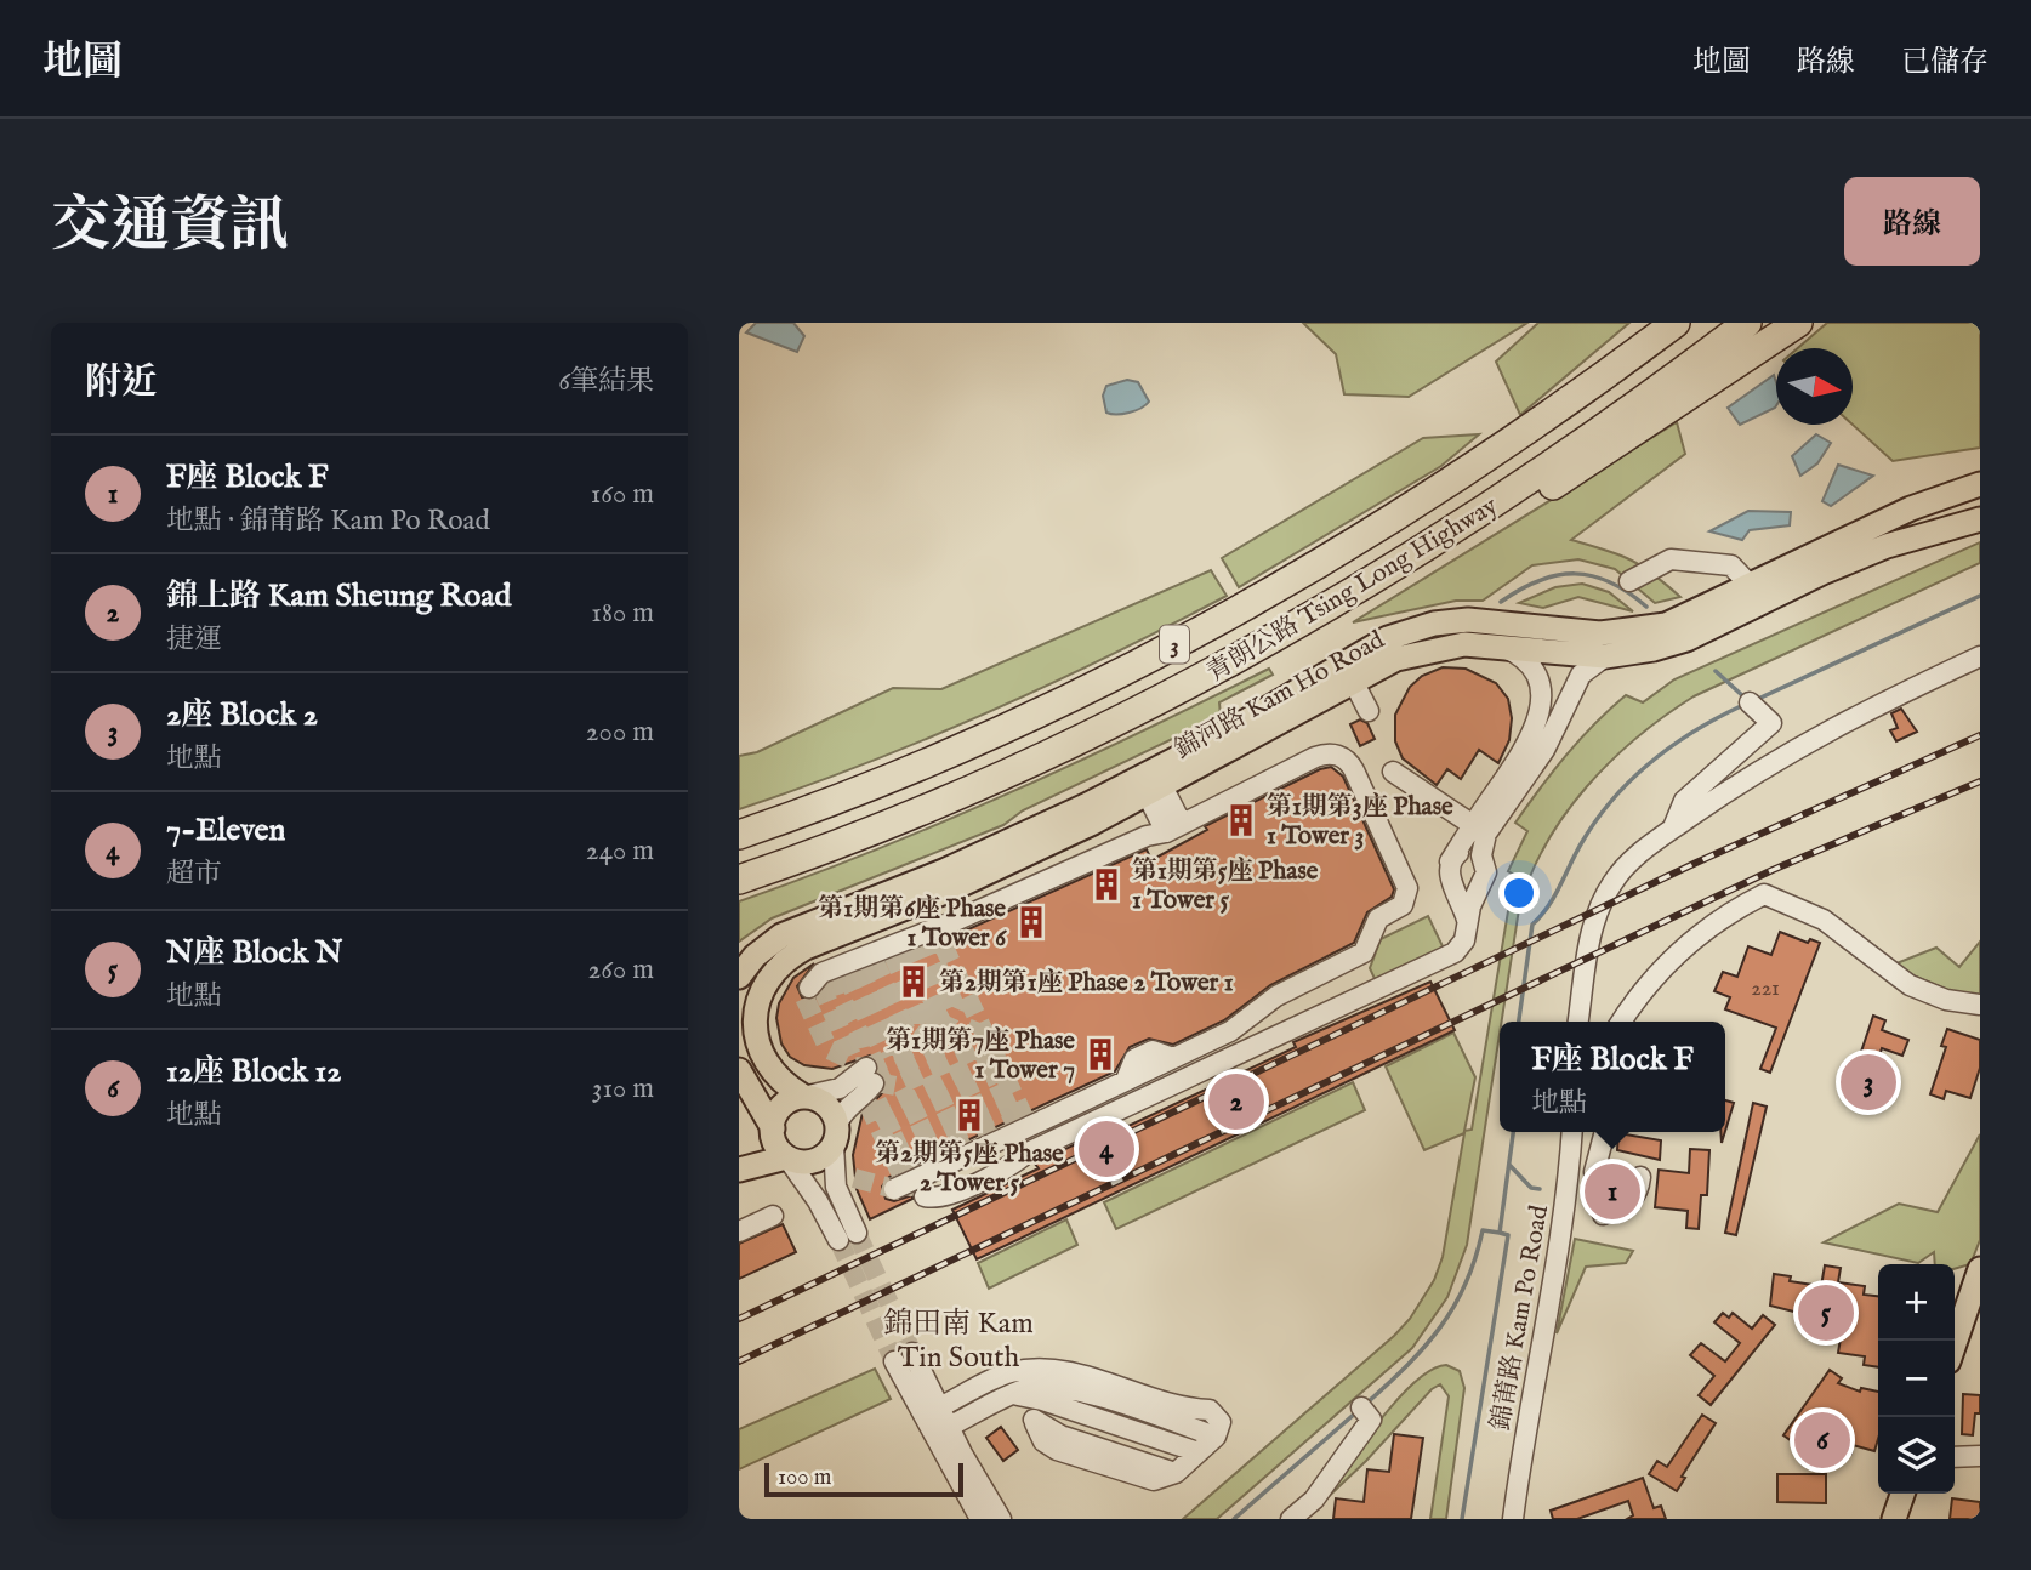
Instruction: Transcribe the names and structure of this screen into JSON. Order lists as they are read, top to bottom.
{
  "streets": {
    "highway": ["青朗公路 Tsing Long Highway", "3"],
    "main road": ["錦河路 Kam Ho Road"],
    "street": ["錦莆路 Kam Po Road"]
  },
  "districts": ["錦田南 Kam Tin South"],
  "places": {
    "building": [
      "第1期第3座 Phase 1 Tower 3",
      "第1期第5座 Phase 1 Tower 5",
      "第1期第6座 Phase 1 Tower 6",
      "第2期第1座 Phase 2 Tower 1",
      "第1期第7座 Phase 1 Tower 7",
      "第2期第5座 Phase 2 Tower 5"
    ]
  },
  "house_numbers": ["221"],
  "scale_bar": "100 m",
  "north": "right",
  "page": {
    "header": "地圖",
    "nav": ["地圖", "路線", "已儲存"],
    "title": "交通資訊",
    "buttons": "路線",
    "heading": ["附近", "6筆結果"],
    "list": [
      {
        "mark": "1",
        "name": "F座 Block F",
        "note": "地點 · 錦莆路 Kam Po Road",
        "value": "160 m"
      },
      {
        "mark": "2",
        "name": "錦上路 Kam Sheung Road",
        "note": "捷運",
        "value": "180 m"
      },
      {
        "mark": "3",
        "name": "2座 Block 2",
        "note": "地點",
        "value": "200 m"
      },
      {
        "mark": "4",
        "name": "7-Eleven",
        "note": "超市",
        "value": "240 m"
      },
      {
        "mark": "5",
        "name": "N座 Block N",
        "note": "地點",
        "value": "260 m"
      },
      {
        "mark": "6",
        "name": "12座 Block 12",
        "note": "地點",
        "value": "310 m"
      }
    ],
    "popup": ["F座 Block F", "地點"],
    "pins": [
      "3",
      "2",
      "4",
      "1",
      "5",
      "6"
    ],
    "map_buttons": ["+", "−"],
    "scale": "100 m"
  }
}
